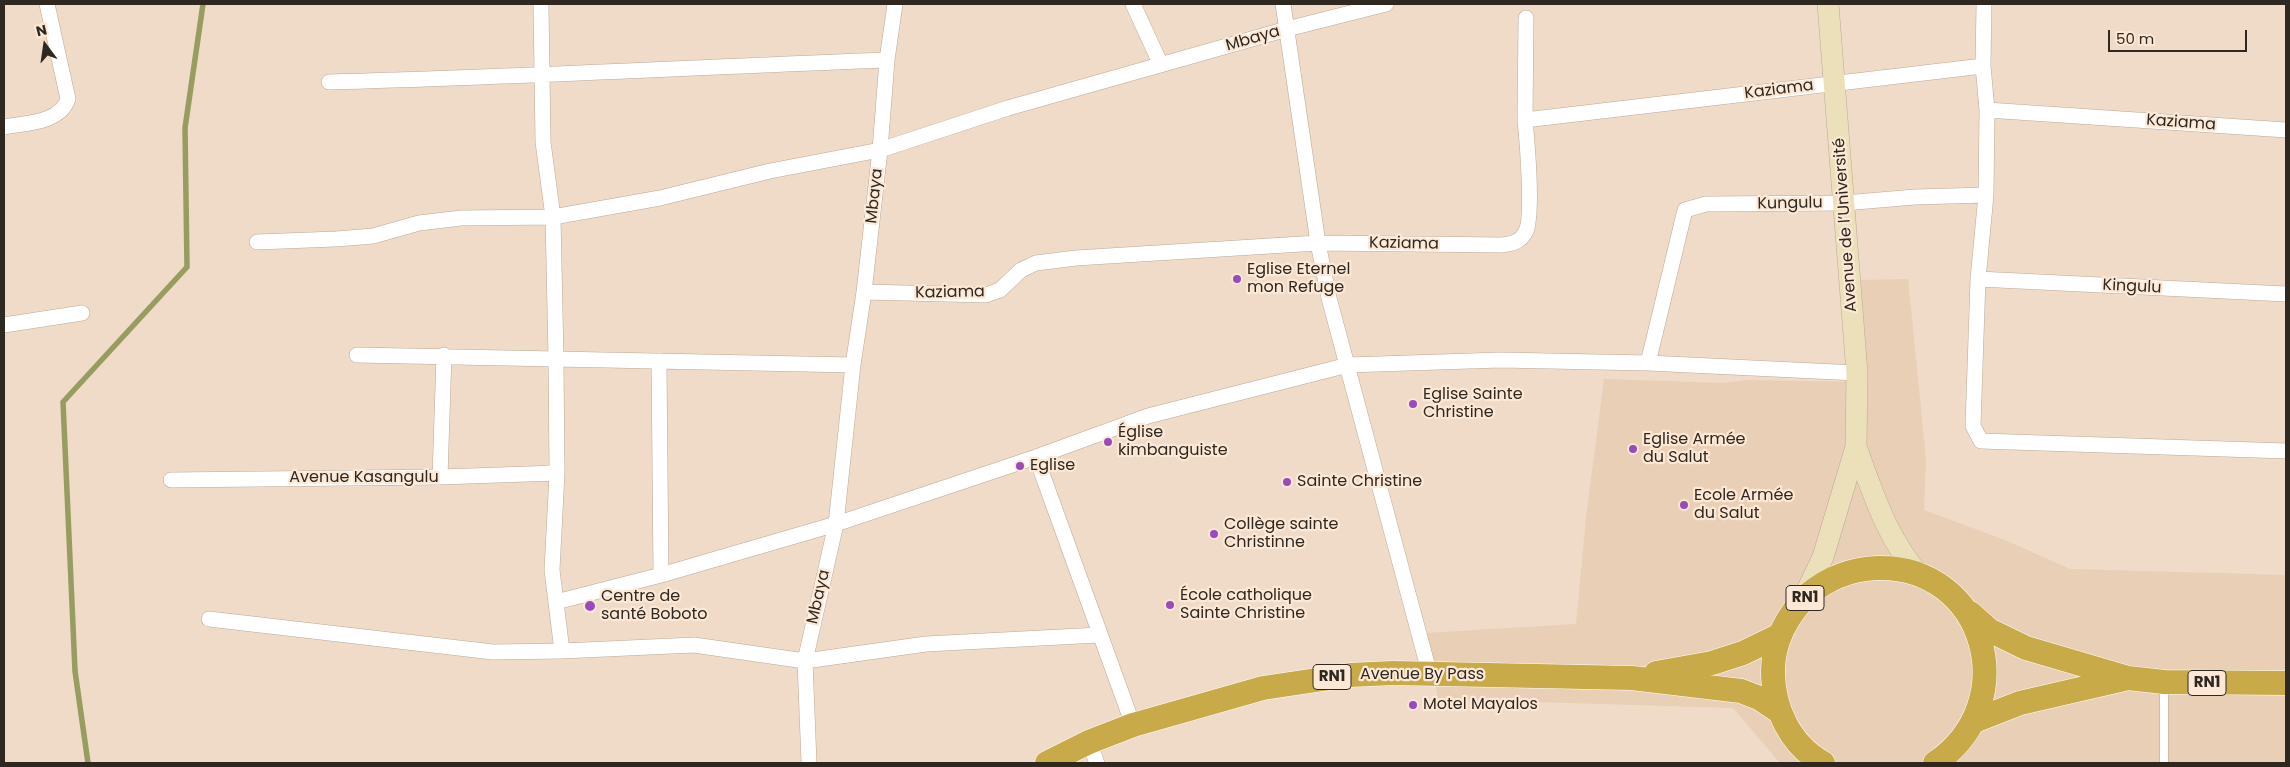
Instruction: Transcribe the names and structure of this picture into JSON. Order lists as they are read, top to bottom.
{
  "streets": {
    "highway": ["RN1", "Avenue By Pass"],
    "main road": ["Avenue de l’Université"],
    "street": [
      "Mbaya",
      "Kaziama",
      "Kungulu",
      "Kingulu",
      "Avenue Kasangulu"
    ]
  },
  "crossings": [
    ["Mbaya", "Kaziama"],
    ["Kaziama", "Avenue de l’Université"],
    ["Kungulu", "Avenue de l’Université"],
    ["RN1", "Avenue By Pass"]
  ],
  "places": [
    "Eglise Eternel mon Refuge",
    "Eglise Sainte Christine",
    "Église kimbanguiste",
    "Eglise Armée du Salut",
    "Eglise",
    "Sainte Christine",
    "Ecole Armée du Salut",
    "Collège sainte Christinne",
    "École catholique Sainte Christine",
    "Centre de santé Boboto",
    "Motel Mayalos"
  ],
  "scale_bar": "50 m",
  "north": "top"
}
